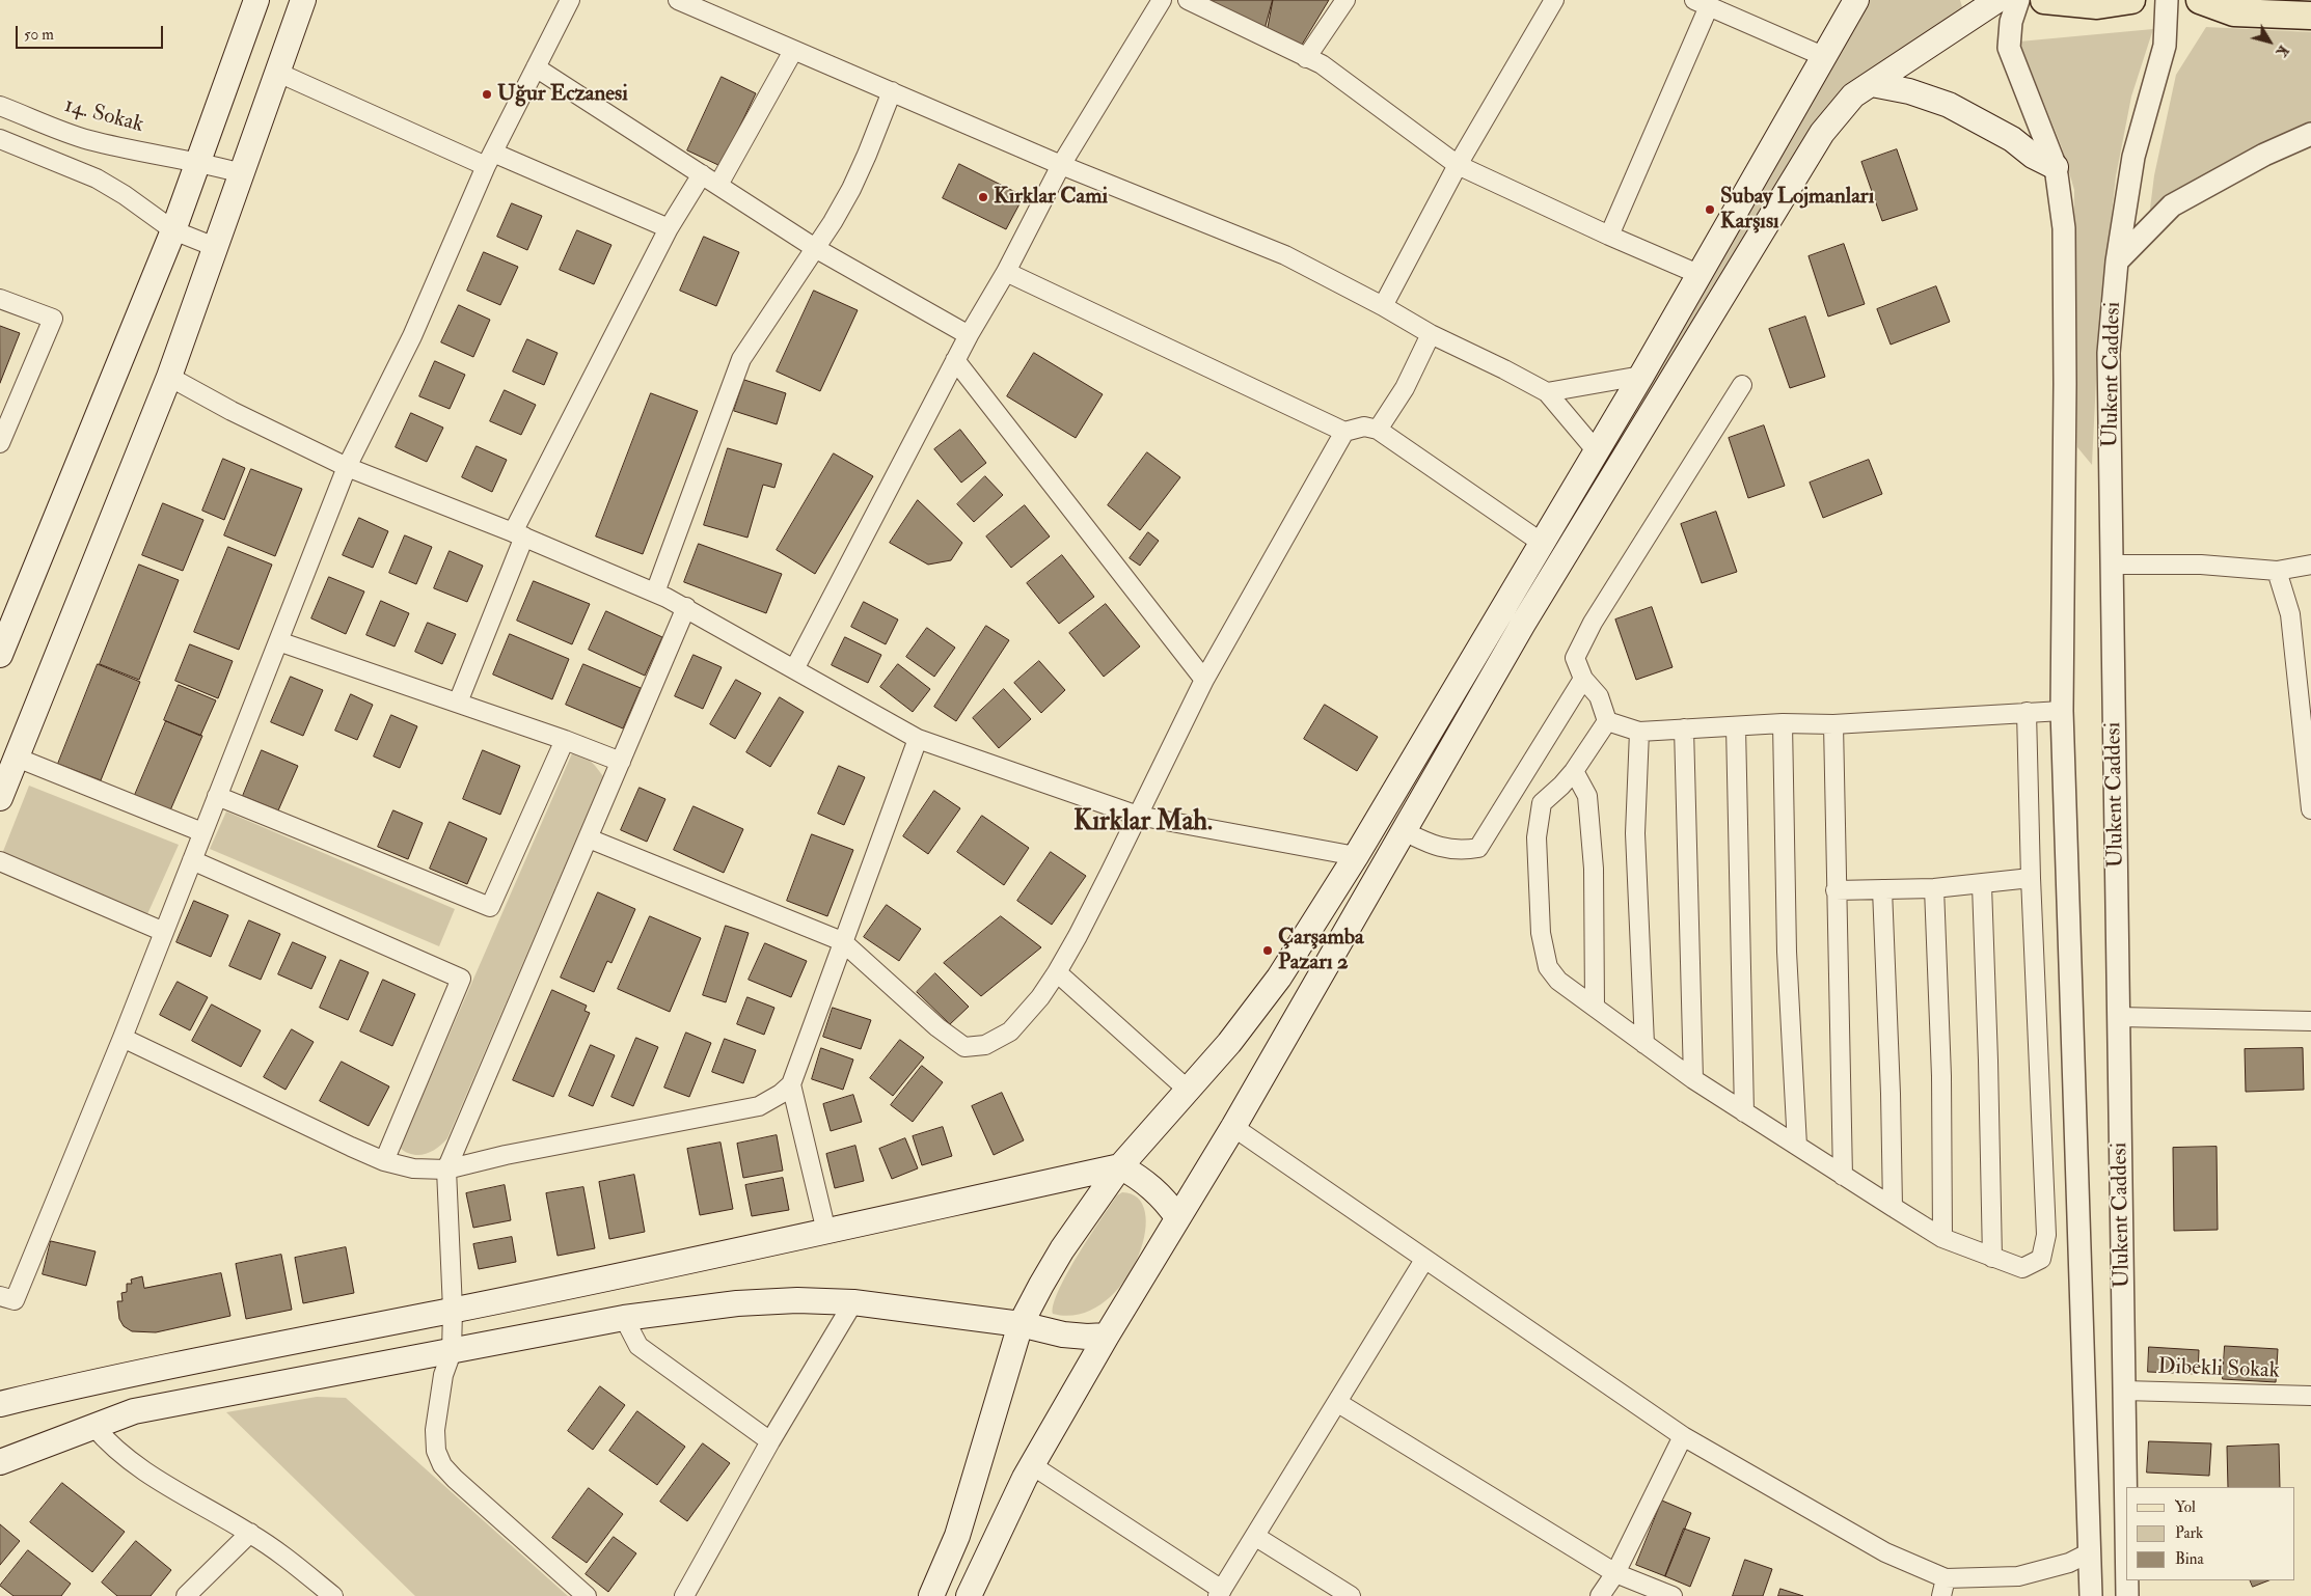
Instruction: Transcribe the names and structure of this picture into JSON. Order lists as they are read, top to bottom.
{
  "streets": {
    "street": ["14. Sokak", "Ulukent Caddesi", "Dibekli Sokak"]
  },
  "crossings": [
    ["Ulukent Caddesi", "Dibekli Sokak"]
  ],
  "districts": ["Kırklar Mah."],
  "places": [
    "Uğur Eczanesi",
    "Kırklar Cami",
    "Subay Lojmanları Karşısı",
    "Çarşamba Pazarı 2"
  ],
  "legend": ["Yol", "Park", "Bina"],
  "scale_bar": "50 m",
  "north": "bottom right"
}
